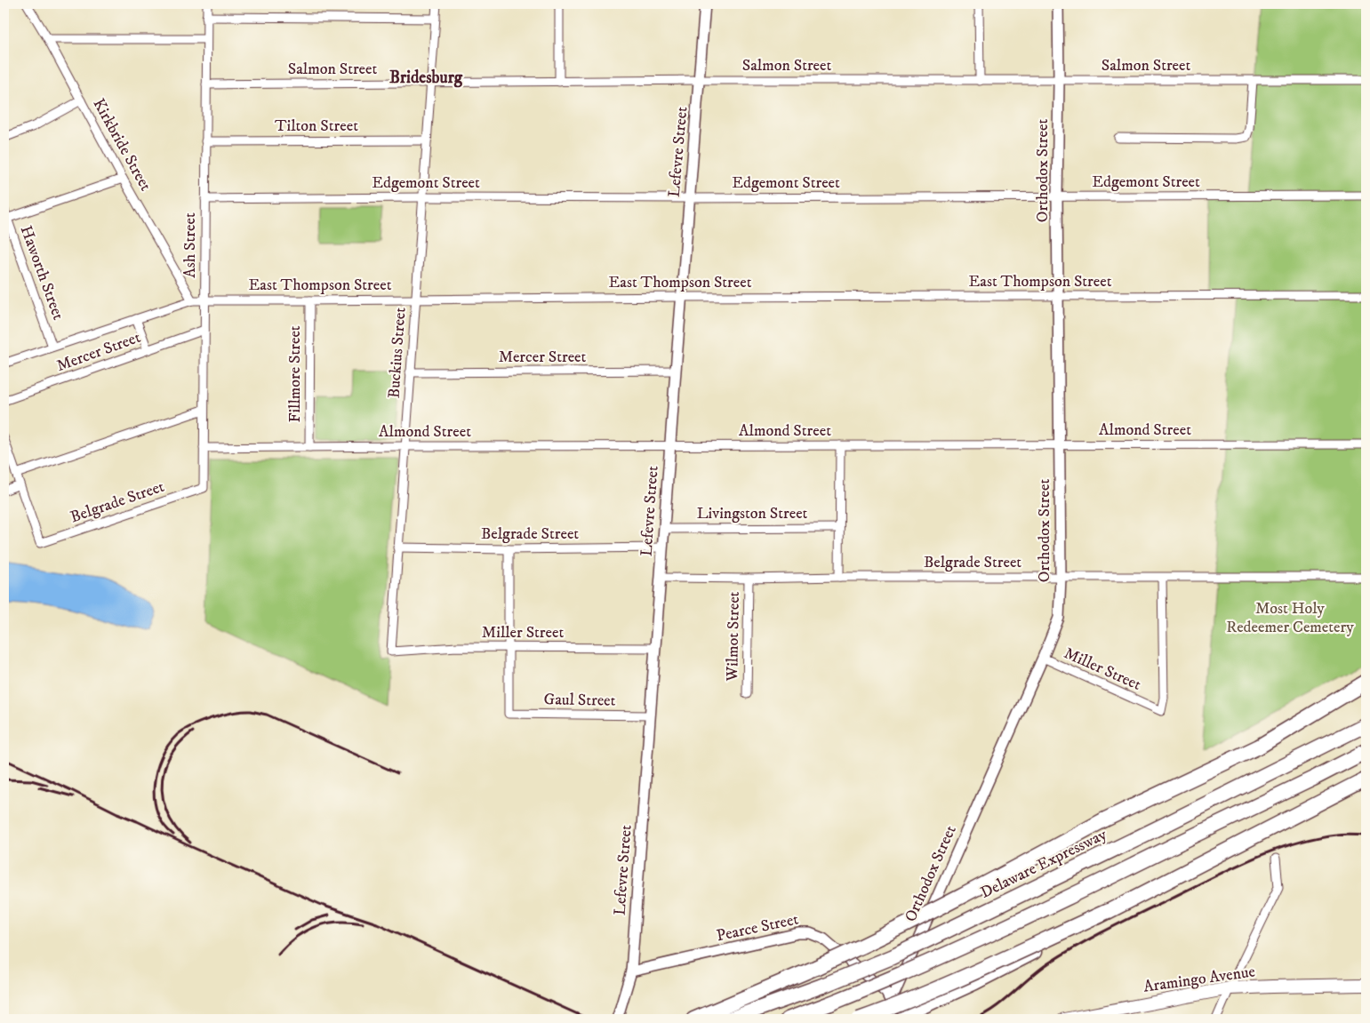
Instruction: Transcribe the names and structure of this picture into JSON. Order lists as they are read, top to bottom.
{
  "streets": {
    "highway": ["Delaware Expressway"],
    "main road": ["Aramingo Avenue"],
    "street": [
      "Salmon Street",
      "Tilton Street",
      "Kirkbride Street",
      "Lefevre Street",
      "Orthodox Street",
      "Edgemont Street",
      "Ash Street",
      "Haworth Street",
      "East Thompson Street",
      "Mercer Street",
      "Buckius Street",
      "Fillmore Street",
      "Almond Street",
      "Belgrade Street",
      "Livingston Street",
      "Miller Street",
      "Wilmot Street",
      "Gaul Street",
      "Pearce Street"
    ]
  },
  "crossings": [
    ["Salmon Street", "Lefevre Street"],
    ["Salmon Street", "Orthodox Street"],
    ["Salmon Street", "Ash Street"],
    ["Salmon Street", "Buckius Street"],
    ["Tilton Street", "Ash Street"],
    ["Tilton Street", "Buckius Street"],
    ["Kirkbride Street", "East Thompson Street"],
    ["Lefevre Street", "Edgemont Street"],
    ["Lefevre Street", "East Thompson Street"],
    ["Lefevre Street", "Mercer Street"],
    ["Lefevre Street", "Almond Street"],
    ["Lefevre Street", "Belgrade Street"],
    ["Lefevre Street", "Livingston Street"],
    ["Lefevre Street", "Miller Street"],
    ["Lefevre Street", "Gaul Street"],
    ["Lefevre Street", "Pearce Street"],
    ["Orthodox Street", "Edgemont Street"],
    ["Orthodox Street", "East Thompson Street"],
    ["Orthodox Street", "Almond Street"],
    ["Orthodox Street", "Belgrade Street"],
    ["Orthodox Street", "Miller Street"],
    ["Orthodox Street", "Pearce Street"],
    ["Edgemont Street", "Ash Street"],
    ["Edgemont Street", "Buckius Street"],
    ["Ash Street", "East Thompson Street"],
    ["Ash Street", "Mercer Street"],
    ["Ash Street", "Almond Street"],
    ["Ash Street", "Belgrade Street"],
    ["Haworth Street", "East Thompson Street"],
    ["East Thompson Street", "Buckius Street"],
    ["East Thompson Street", "Fillmore Street"],
    ["Mercer Street", "Buckius Street"],
    ["Buckius Street", "Almond Street"],
    ["Buckius Street", "Belgrade Street"],
    ["Buckius Street", "Miller Street"],
    ["Fillmore Street", "Almond Street"],
    ["Belgrade Street", "Miller Street"],
    ["Belgrade Street", "Wilmot Street"],
    ["Miller Street", "Gaul Street"]
  ],
  "districts": ["Bridesburg"],
  "parks": ["Most Holy Redeemer Cemetery"]
}
